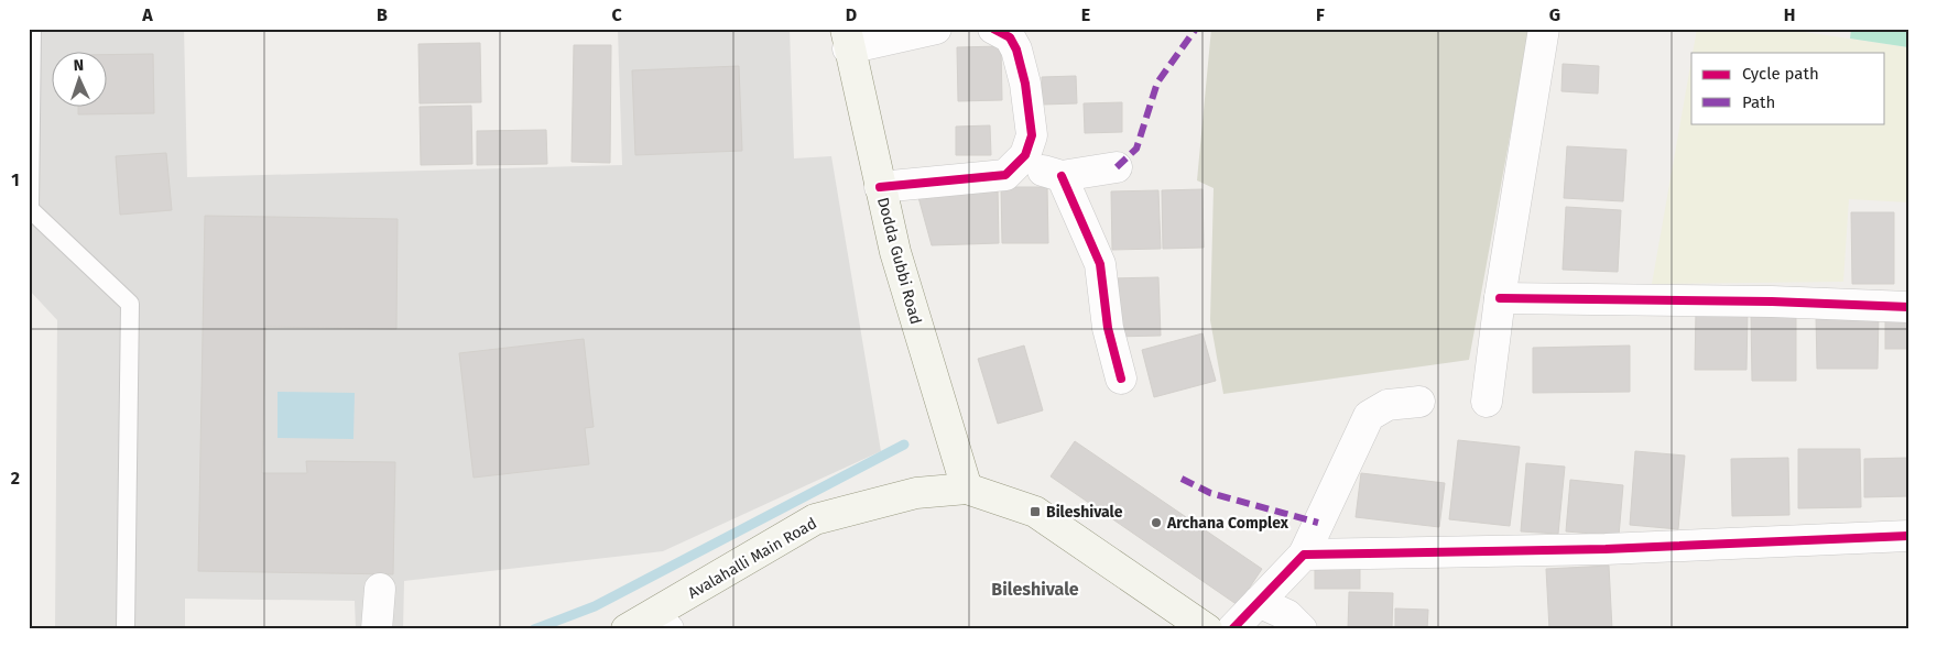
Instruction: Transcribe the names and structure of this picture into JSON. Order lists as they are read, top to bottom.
{
  "streets": {
    "main road": ["Dodda Gubbi Road", "Avalahalli Main Road"]
  },
  "crossings": [
    ["Dodda Gubbi Road", "Avalahalli Main Road"]
  ],
  "districts": ["Bileshivale"],
  "places": {
    "transit": ["Bileshivale"],
    "other": ["Archana Complex"]
  },
  "legend": ["Cycle path", "Path"],
  "north": "top",
  "grid": {
    "columns": [
      "A",
      "B",
      "C",
      "D",
      "E",
      "F",
      "G",
      "H"
    ],
    "rows": ["1", "2"]
  }
}
